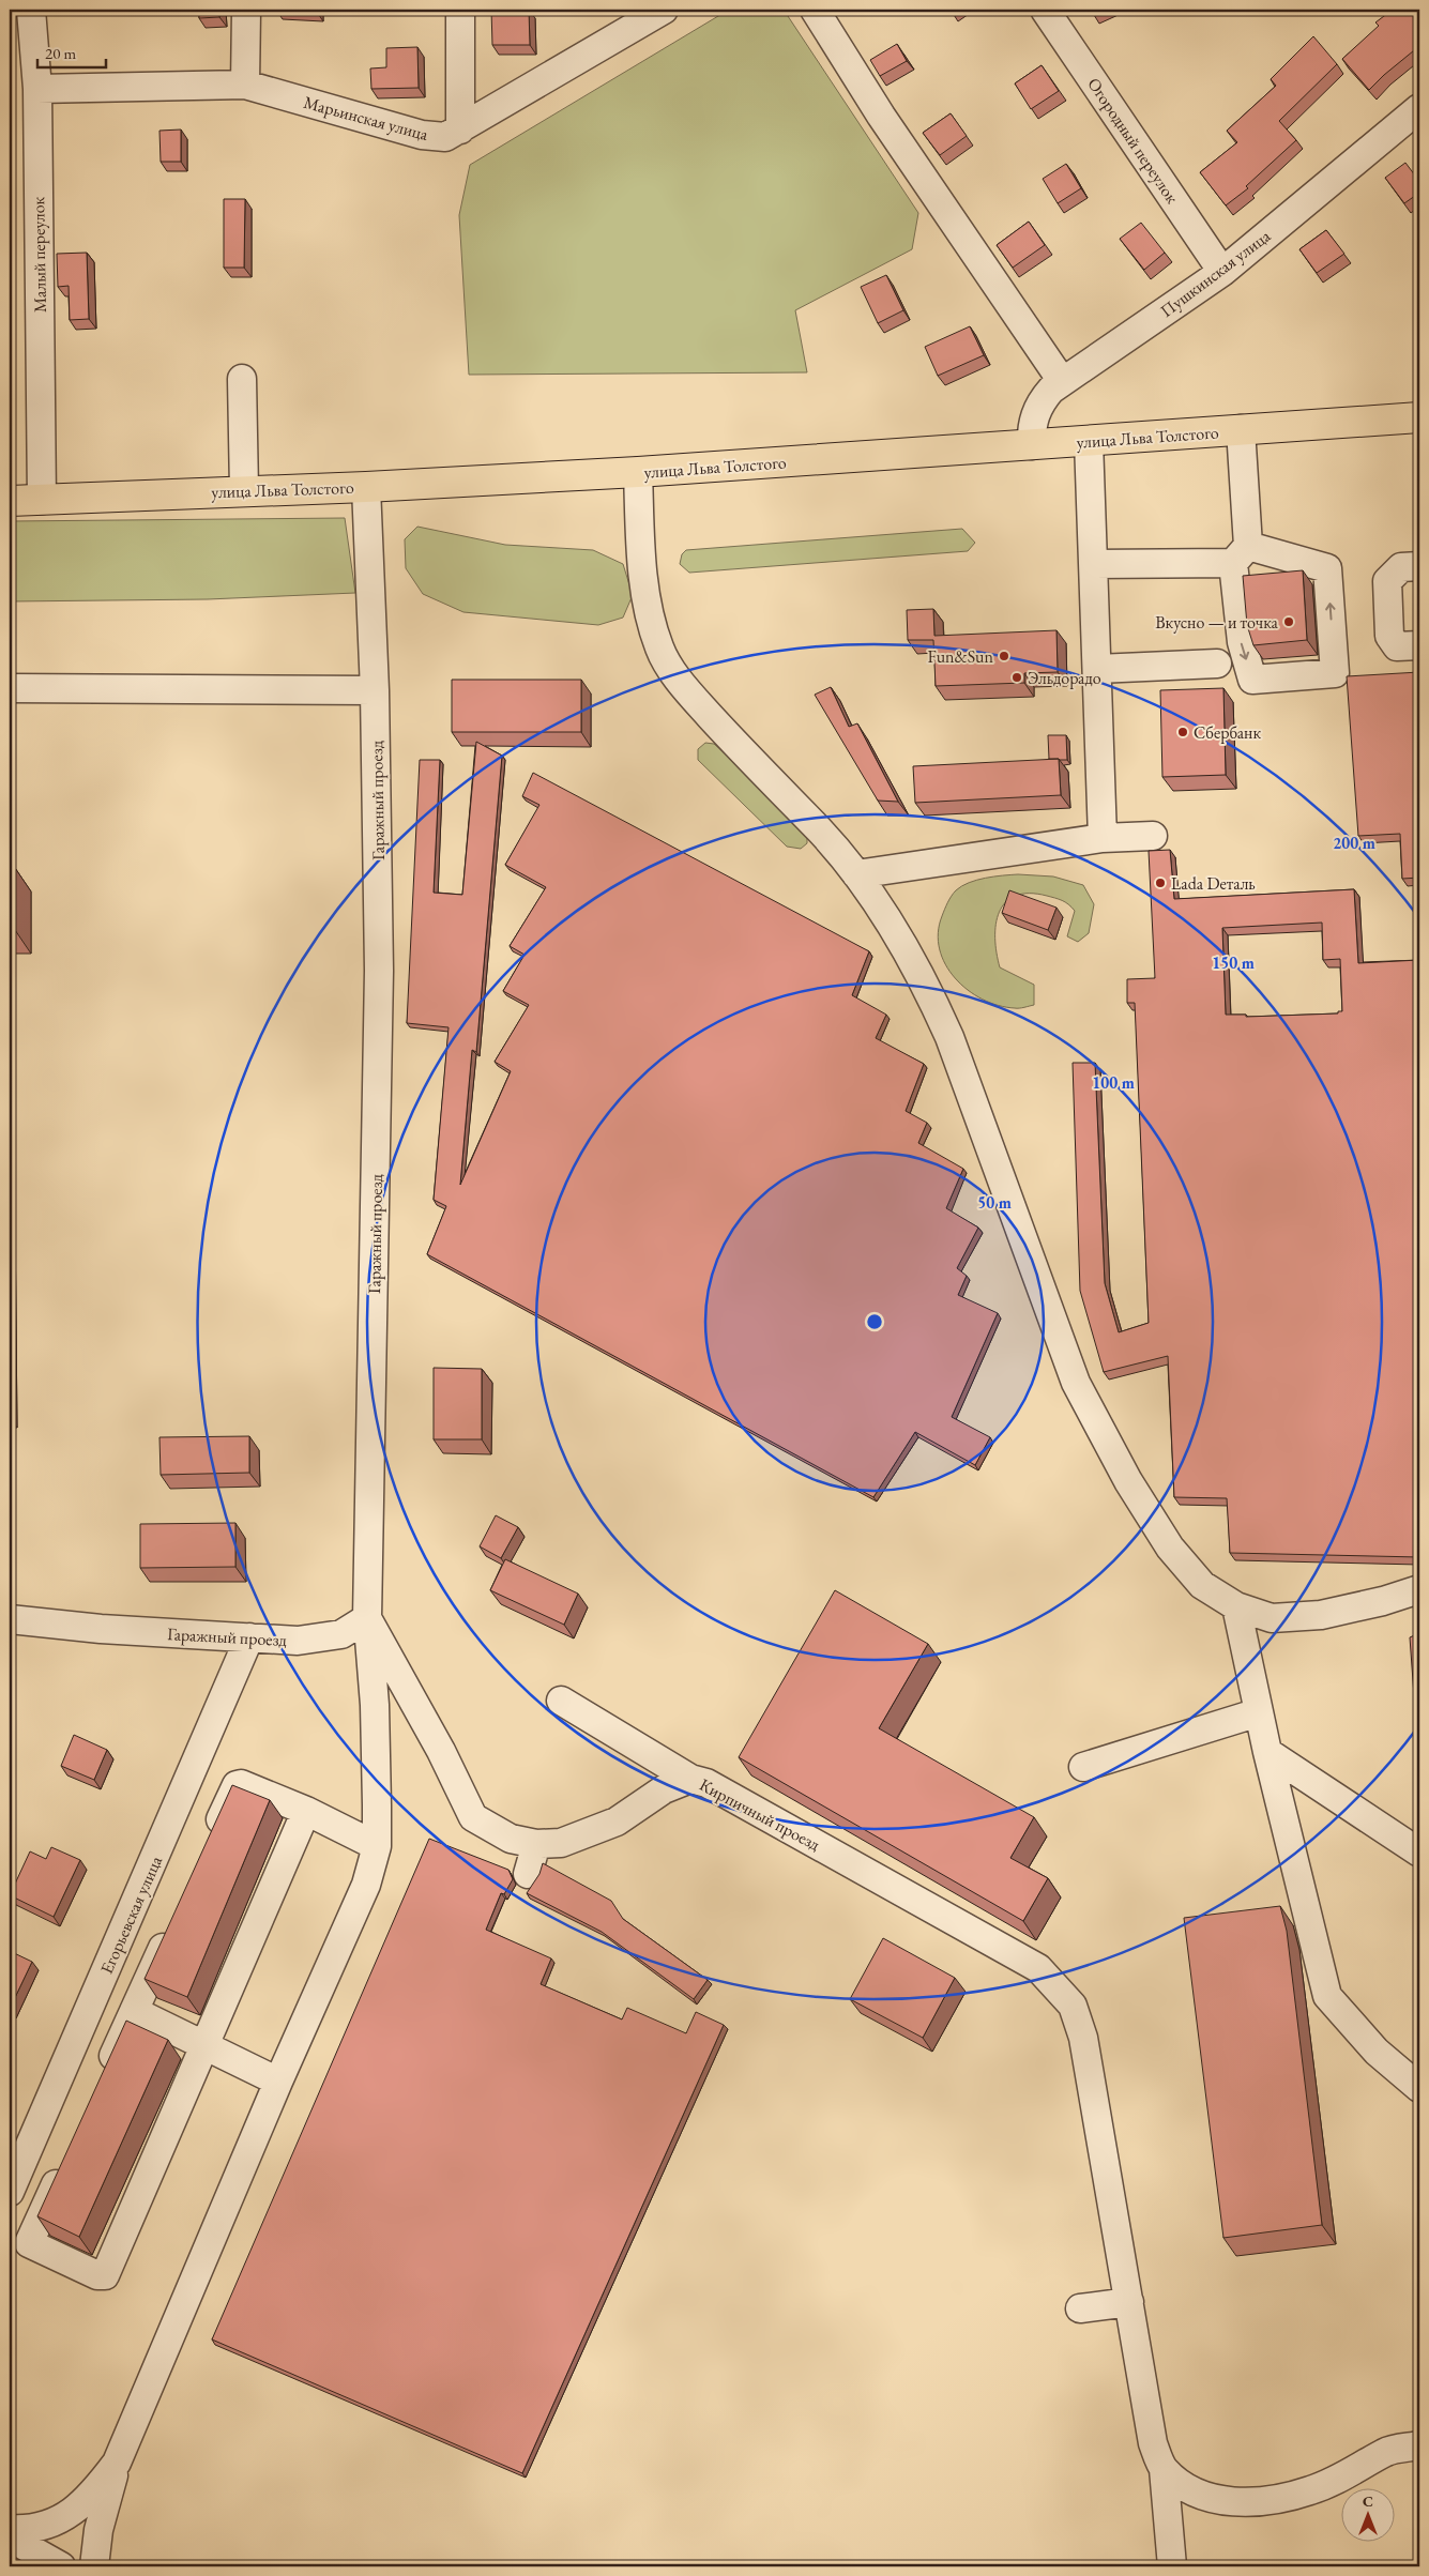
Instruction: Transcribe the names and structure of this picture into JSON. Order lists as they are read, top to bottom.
{
  "streets": {
    "highway": ["улица Льва Толстого"],
    "street": [
      "Марьинская улица",
      "Огородный переулок",
      "Малый переулок",
      "Пушкинская улица",
      "Гаражный проезд",
      "Кирпичный проезд",
      "Егорьевская улица"
    ]
  },
  "crossings": [
    ["Марьинская улица", "Малый переулок"],
    ["Огородный переулок", "Пушкинская улица"],
    ["Малый переулок", "улица Льва Толстого"],
    ["Пушкинская улица", "улица Льва Толстого"],
    ["улица Льва Толстого", "Гаражный проезд"],
    ["Гаражный проезд", "Кирпичный проезд"],
    ["Гаражный проезд", "Егорьевская улица"]
  ],
  "places": [
    "Вкусно — и точка",
    "Fun&Sun",
    "Эльдорадо",
    "Сбербанк",
    "Lada Dеталь"
  ],
  "scale_bar": "20 m",
  "north": "top",
  "rings": [
    "200 m",
    "150 m",
    "100 m",
    "50 m"
  ]
}
